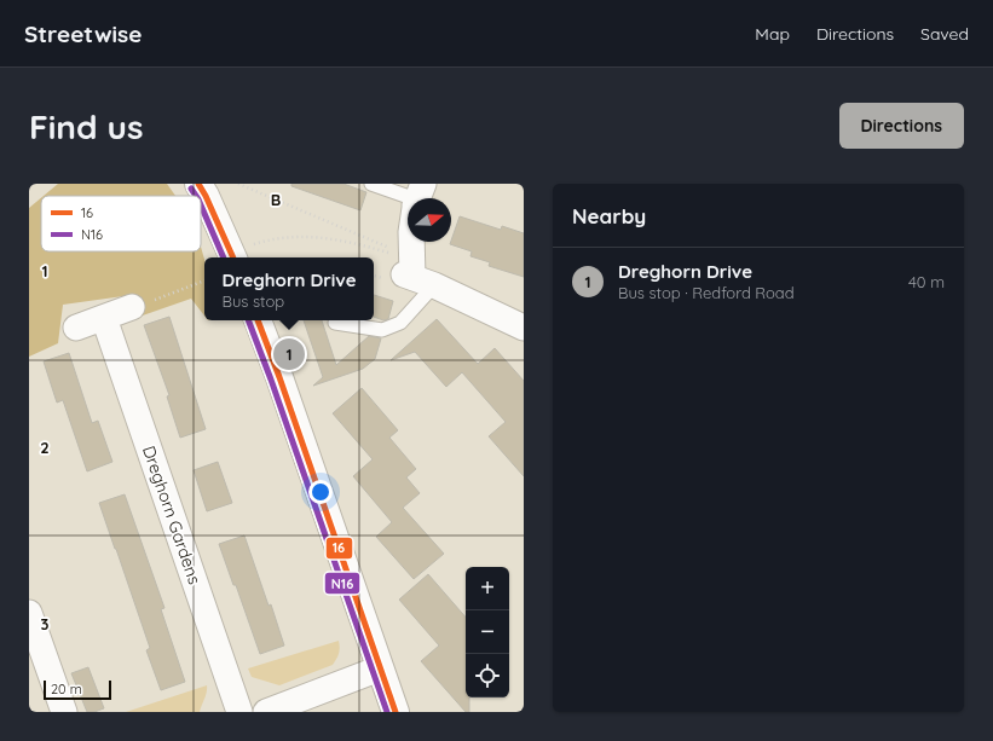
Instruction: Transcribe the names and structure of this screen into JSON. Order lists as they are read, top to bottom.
{
  "streets": {
    "street": ["Dreghorn Gardens"]
  },
  "lines": ["transit line 16", "transit line N16"],
  "legend": ["16", "N16"],
  "scale_bar": "20 m",
  "north": "right",
  "page": {
    "header": "Streetwise",
    "nav": ["Map", "Directions", "Saved"],
    "buttons": "Directions",
    "title": "Find us",
    "heading": "Nearby",
    "list": [
      {
        "mark": "1",
        "name": "Dreghorn Drive",
        "note": "Bus stop · Redford Road",
        "value": "40 m"
      }
    ],
    "popup": ["Dreghorn Drive", "Bus stop"],
    "pins": "1",
    "map_buttons": ["+", "−"],
    "scale": "20 m"
  },
  "grid": {
    "columns": ["B"],
    "rows": ["1", "2", "3"]
  }
}
